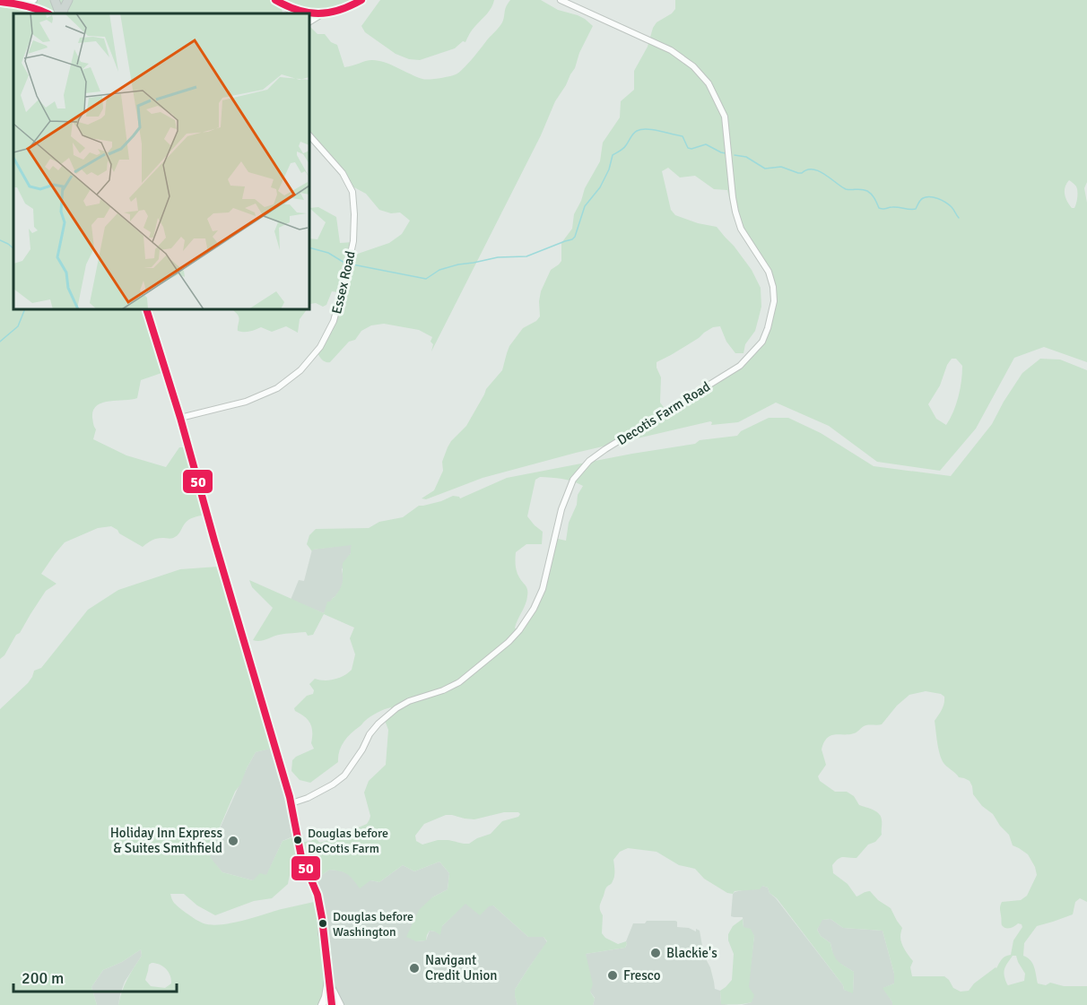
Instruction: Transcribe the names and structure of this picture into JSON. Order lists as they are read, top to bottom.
{
  "streets": {
    "street": ["Essex Road", "Decotis Farm Road"]
  },
  "places": [
    "Douglas before DeCotis Farm",
    "Holiday Inn Express & Suites Smithfield",
    "Douglas before Washington",
    "Blackie's",
    "Navigant Credit Union",
    "Fresco"
  ],
  "lines": ["transit line 50"],
  "scale_bar": "200 m"
}
